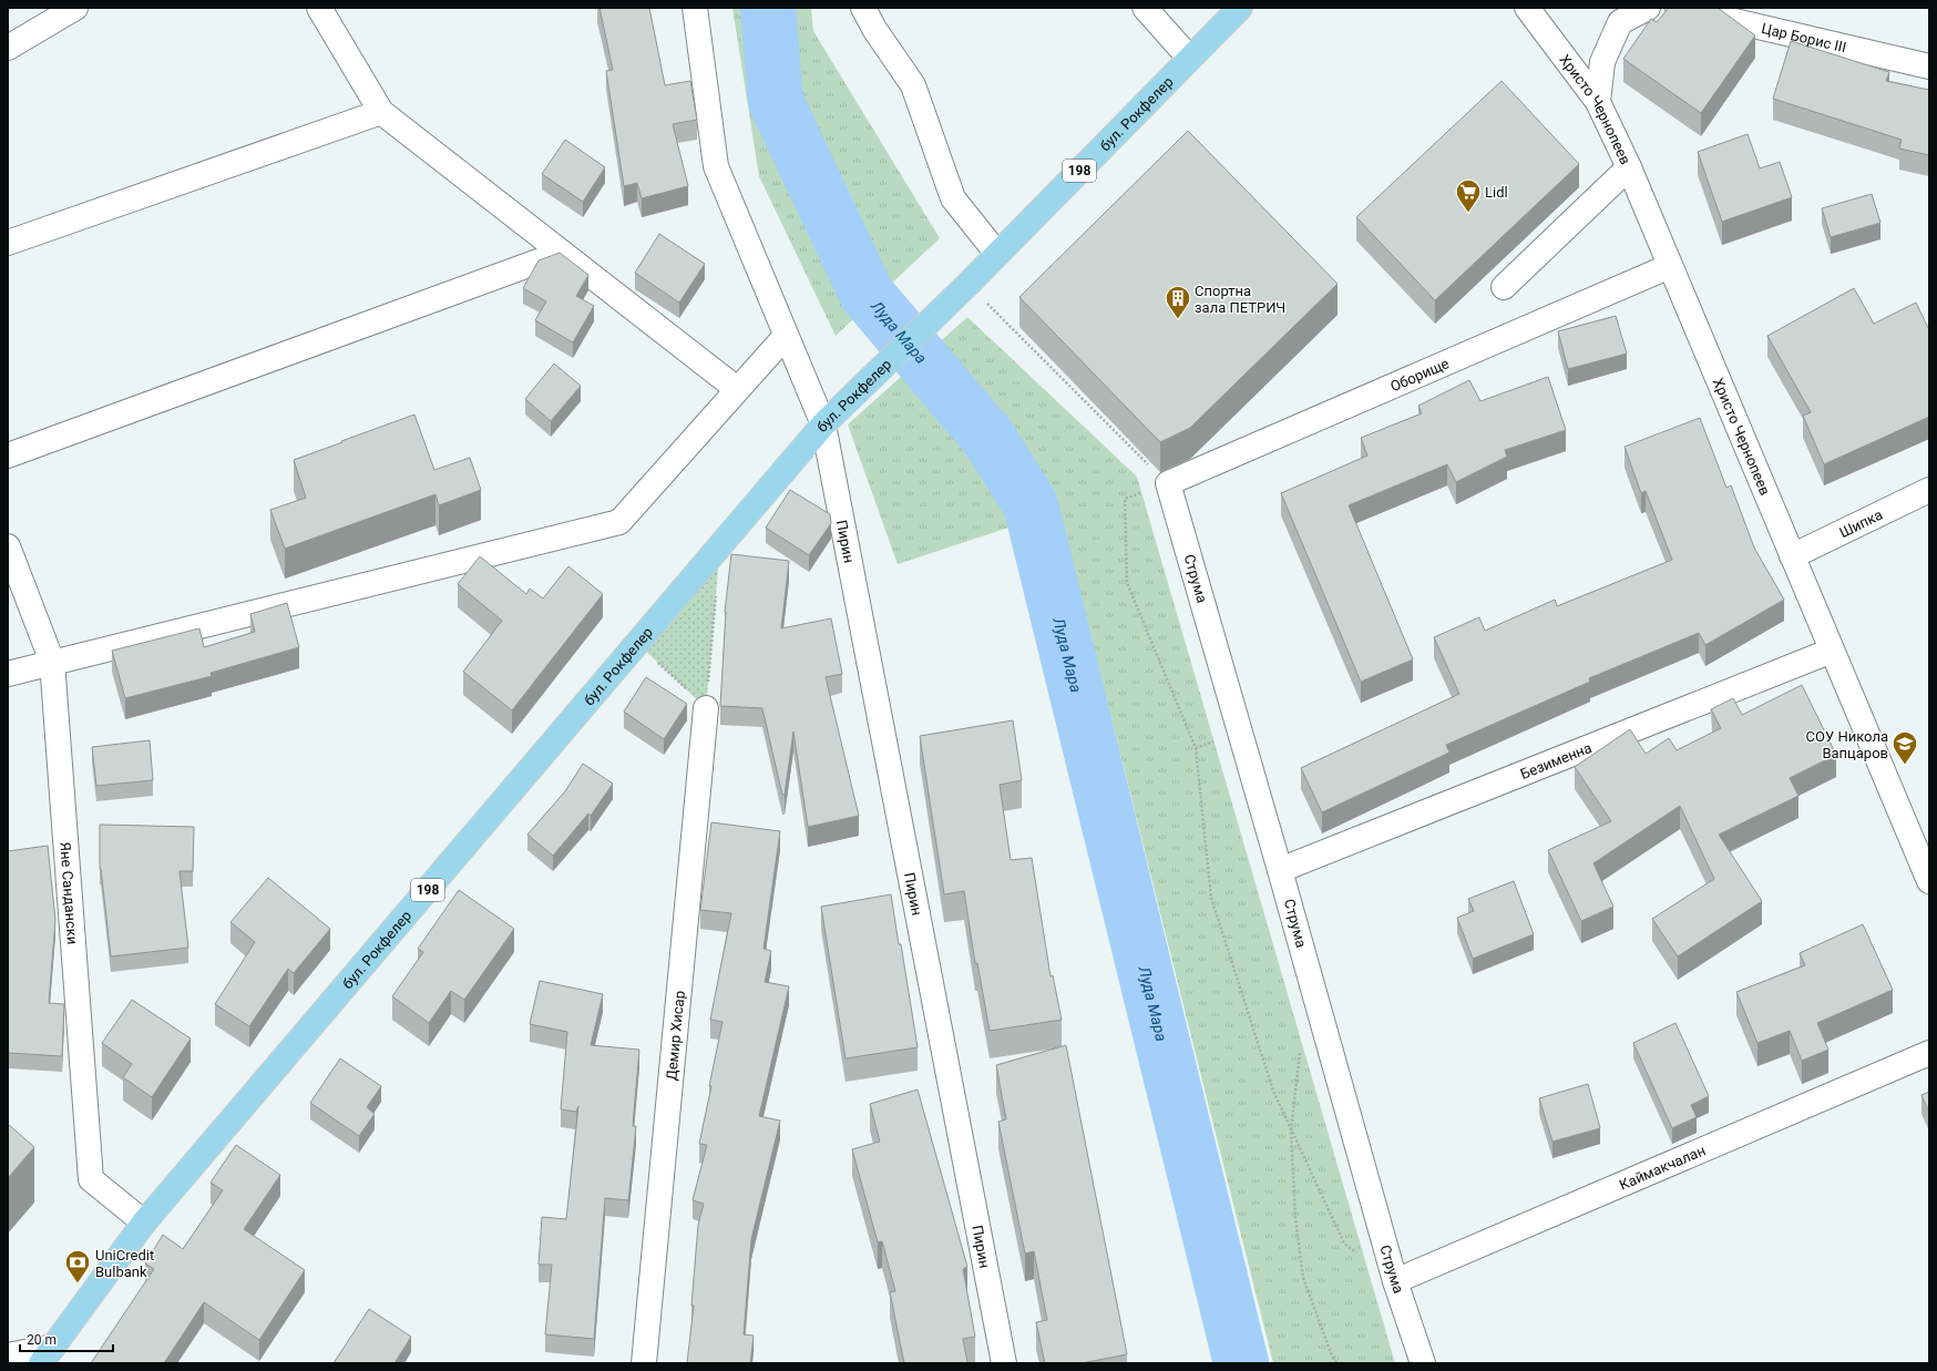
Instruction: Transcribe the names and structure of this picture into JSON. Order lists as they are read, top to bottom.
{
  "streets": {
    "main road": ["бул. Рокфелер", "198"],
    "street": [
      "Цар Борис III",
      "Христо Чернопеев",
      "Оборище",
      "Шипка",
      "Пирин",
      "Струма",
      "Безименна",
      "Яне Сандански",
      "Демир Хисар",
      "Каймакчалан"
    ]
  },
  "crossings": [
    ["Христо Чернопеев", "Оборище"],
    ["Христо Чернопеев", "Шипка"],
    ["Христо Чернопеев", "Безименна"],
    ["бул. Рокфелер", "Пирин"],
    ["бул. Рокфелер", "Яне Сандански"],
    ["Оборище", "Струма"],
    ["Струма", "Безименна"],
    ["Струма", "Каймакчалан"]
  ],
  "water": ["Луда Мара"],
  "places": {
    "supermarket": ["Lidl"],
    "building": ["Спортна зала ПЕТРИЧ"],
    "school or university": ["СОУ Никола Вапцаров"],
    "bank": ["UniCredit Bulbank"]
  },
  "scale_bar": "20 m"
}
